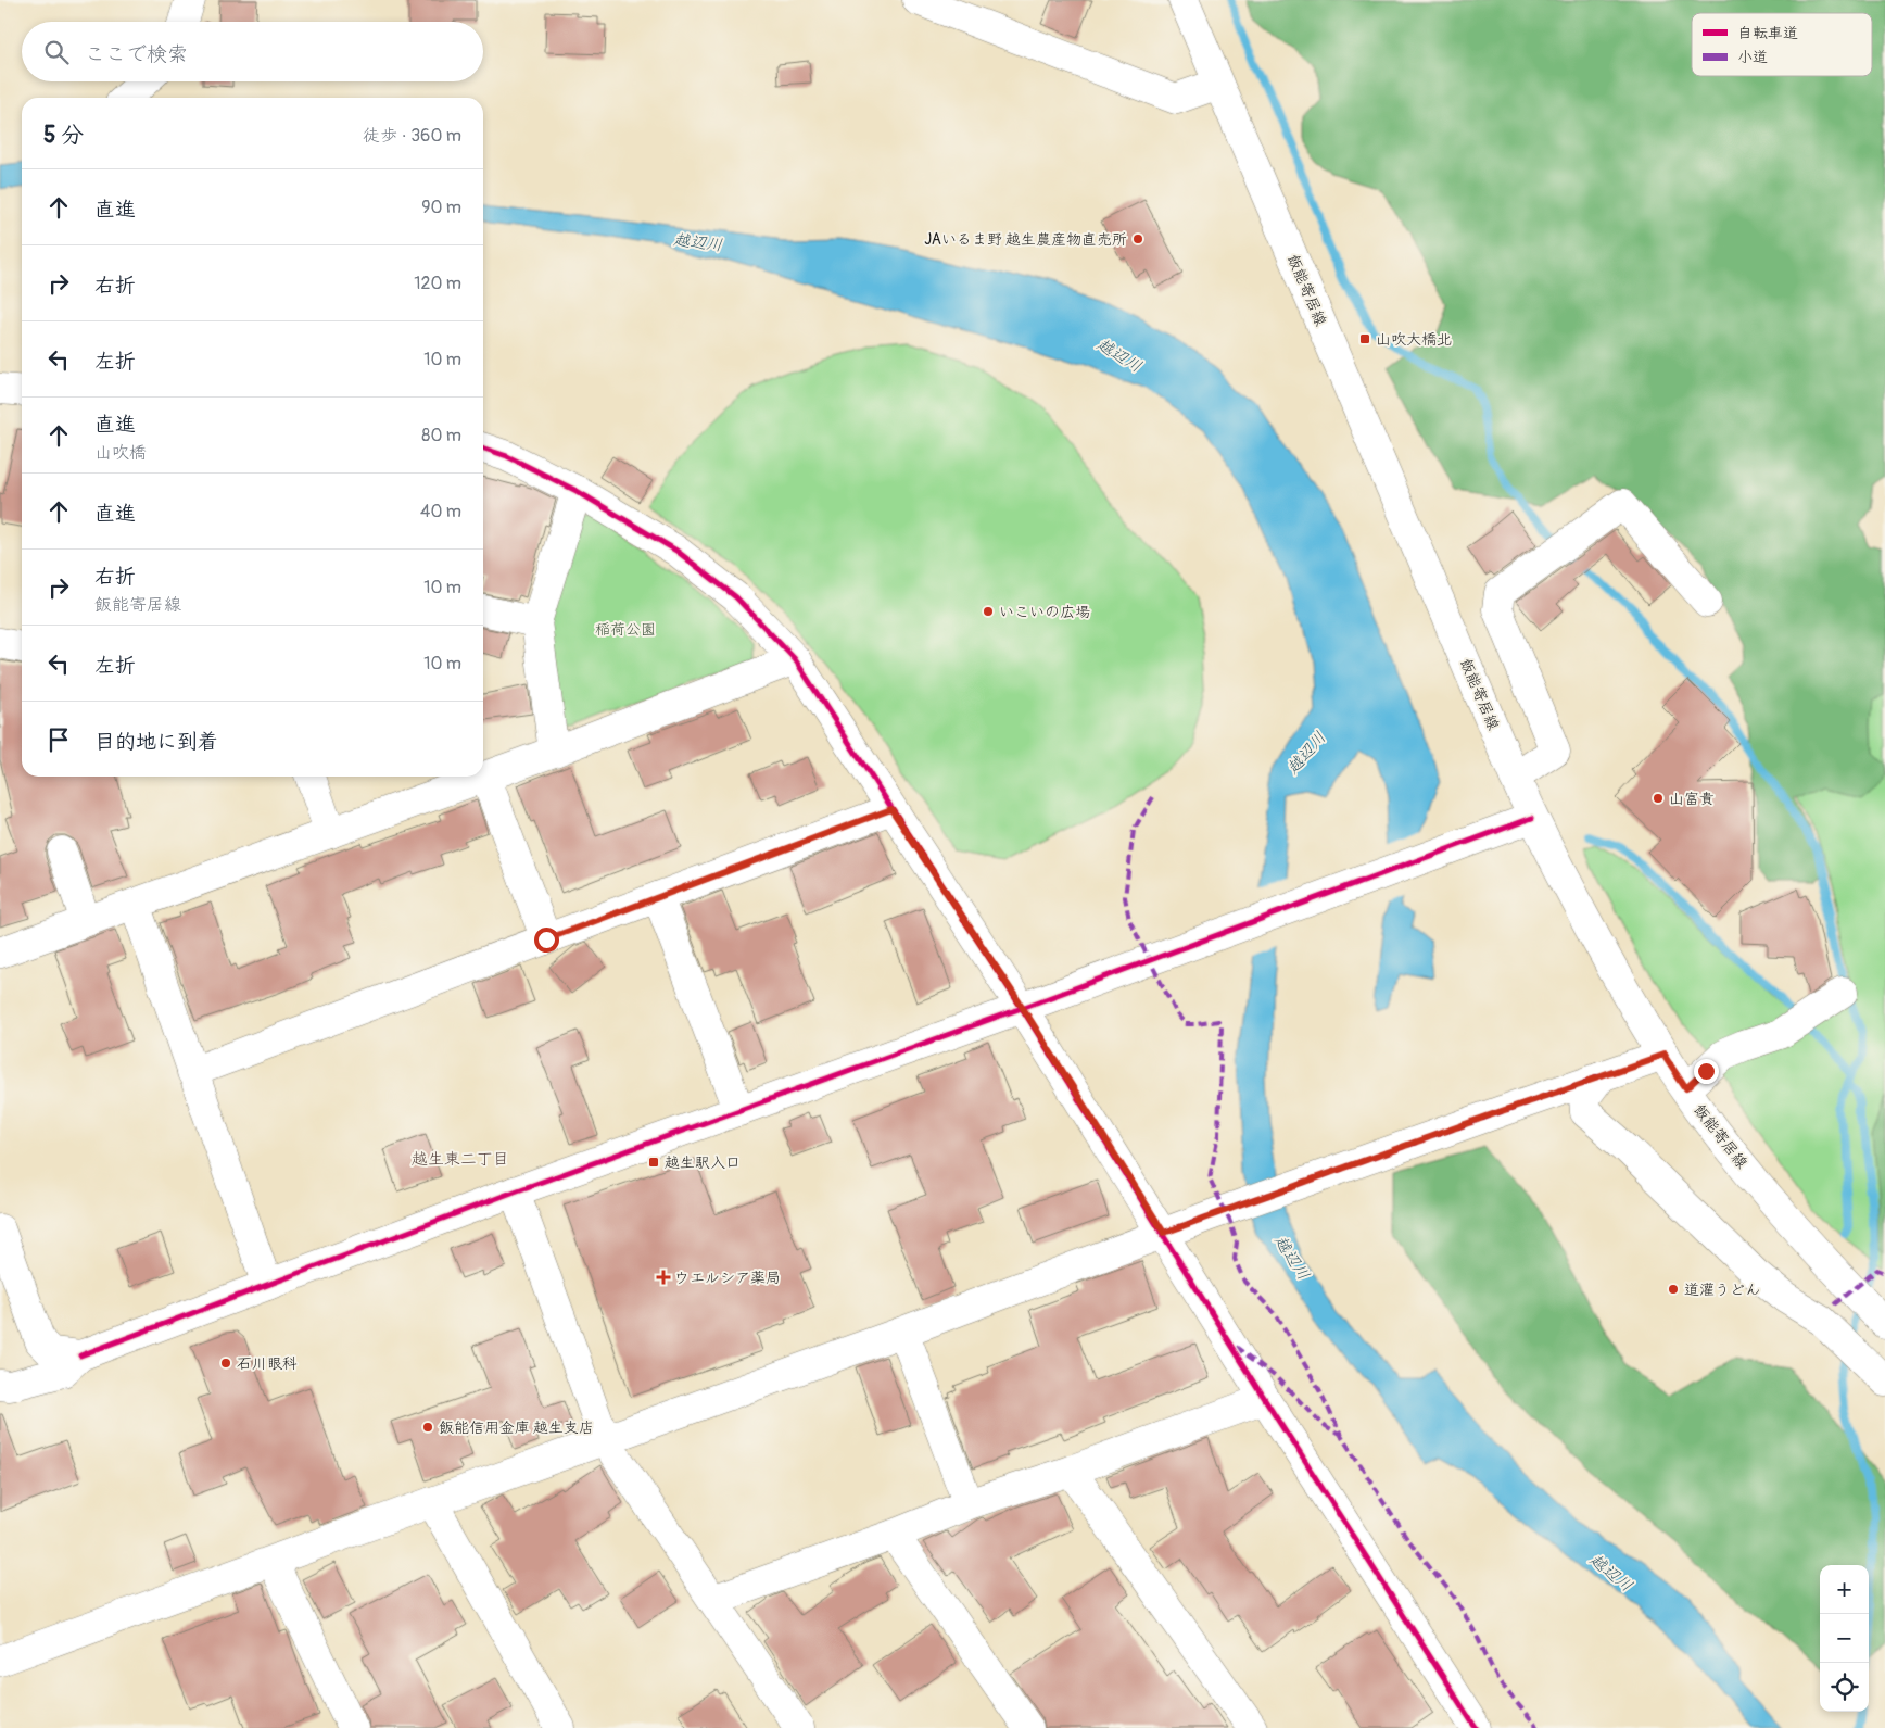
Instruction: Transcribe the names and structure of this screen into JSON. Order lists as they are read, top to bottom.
{
  "streets": {
    "street": ["飯能寄居線"]
  },
  "districts": ["越生東二丁目"],
  "water": ["越辺川"],
  "parks": ["稲荷公園"],
  "places": {
    "other": [
      "JAいるま野 越生農産物直売所",
      "いこいの広場",
      "山富貴",
      "道灌うどん",
      "石川眼科",
      "飯能信用金庫 越生支店"
    ],
    "transit": ["山吹大橋北", "越生駅入口"],
    "health": ["ウエルシア薬局"]
  },
  "legend": ["自転車道", "小道"],
  "page": {
    "search": "ここで検索",
    "heading": ["5 分", "徒歩 · 360 m"],
    "list": [
      ["直進", "90 m"],
      ["右折", "120 m"],
      ["左折", "10 m"],
      ["直進", "山吹橋", "80 m"],
      ["直進", "40 m"],
      ["右折", "飯能寄居線", "10 m"],
      ["左折", "10 m"],
      "目的地に到着"
    ],
    "map_buttons": ["+", "−"]
  }
}
